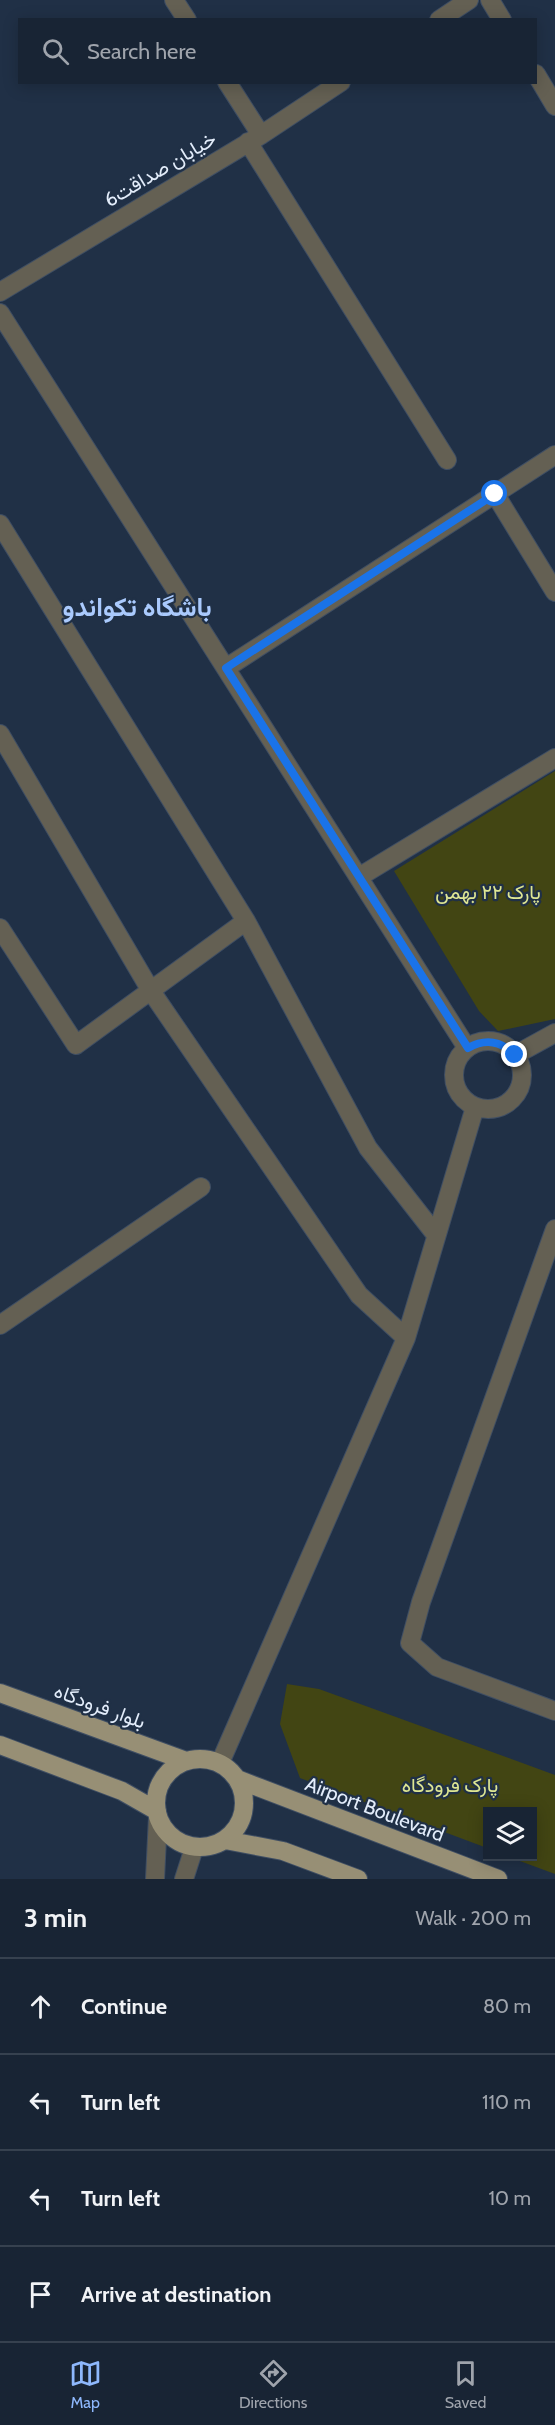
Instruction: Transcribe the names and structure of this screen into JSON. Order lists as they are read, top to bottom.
{
  "streets": {
    "main road": ["بلوار فرودگاه", "Airport Boulevard"],
    "street": ["خیابان صداقت6"]
  },
  "crossings": [
    ["بلوار فرودگاه", "Airport Boulevard"]
  ],
  "districts": ["باشگاه تکواندو"],
  "parks": ["پارک ۲۲ بهمن", "پارک فرودگاه"],
  "page": {
    "search": "Search here",
    "heading": ["3 min", "Walk · 200 m"],
    "list": [
      ["Continue", "80 m"],
      ["Turn left", "110 m"],
      ["Turn left", "10 m"],
      "Arrive at destination"
    ],
    "nav": ["Map", "Directions", "Saved"]
  }
}
